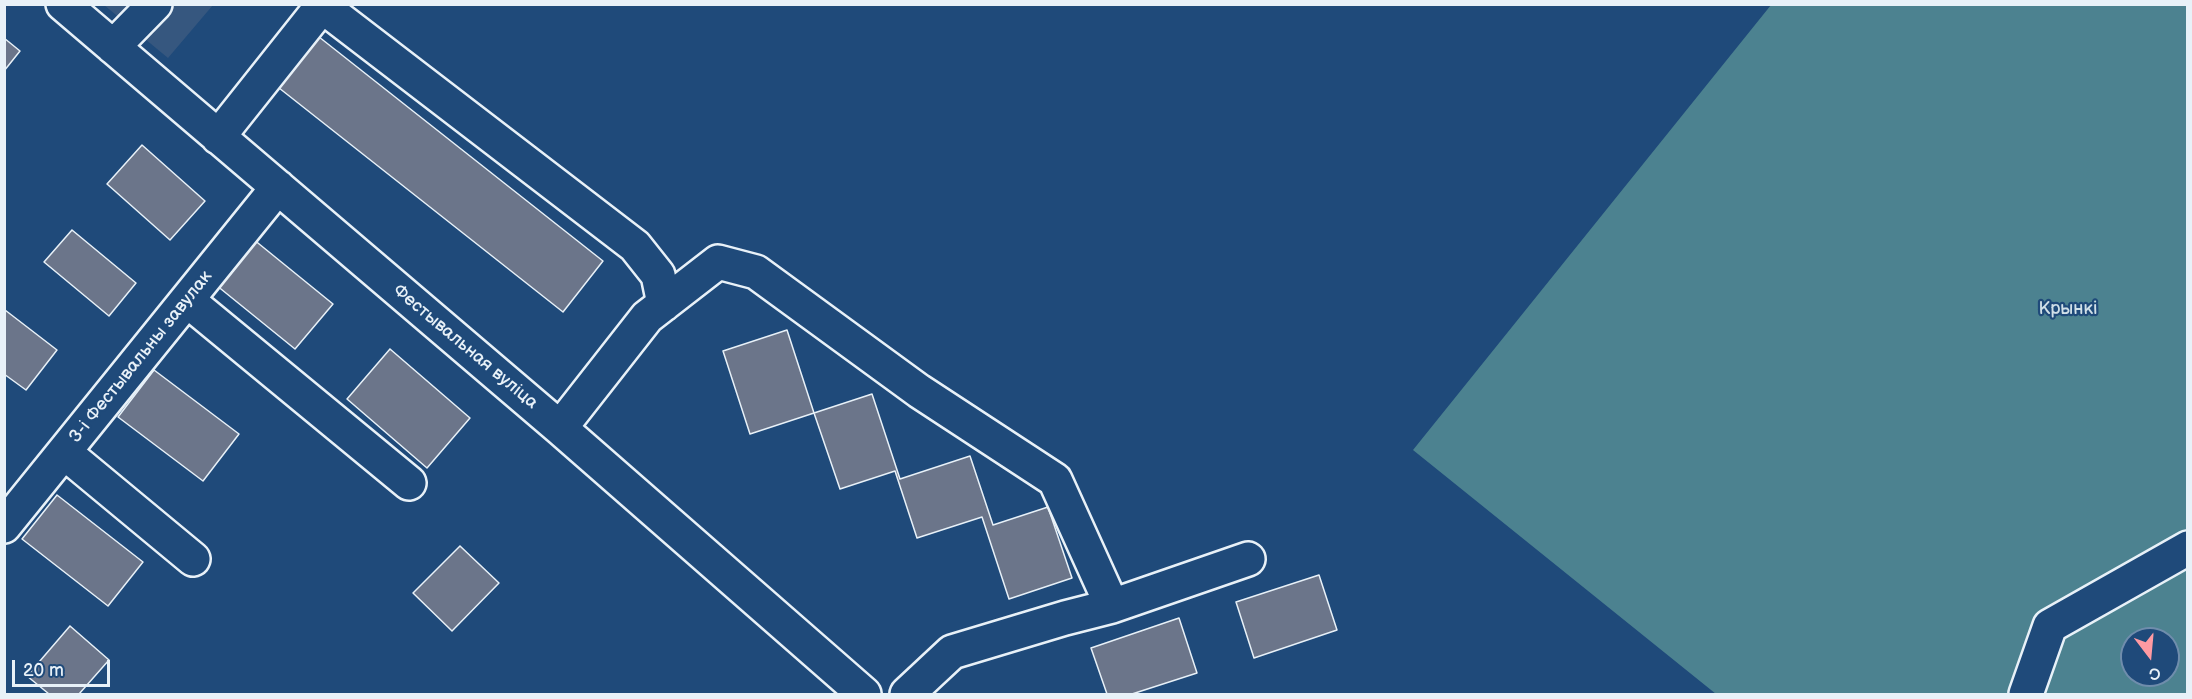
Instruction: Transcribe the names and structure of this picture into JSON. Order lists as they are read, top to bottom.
{
  "streets": {
    "street": ["Фестывальная вуліца", "3-і Фестывальны завулак"]
  },
  "crossings": [
    ["Фестывальная вуліца", "3-і Фестывальны завулак"]
  ],
  "parks": ["Крынкі"],
  "scale_bar": "20 m",
  "north": "bottom"
}
